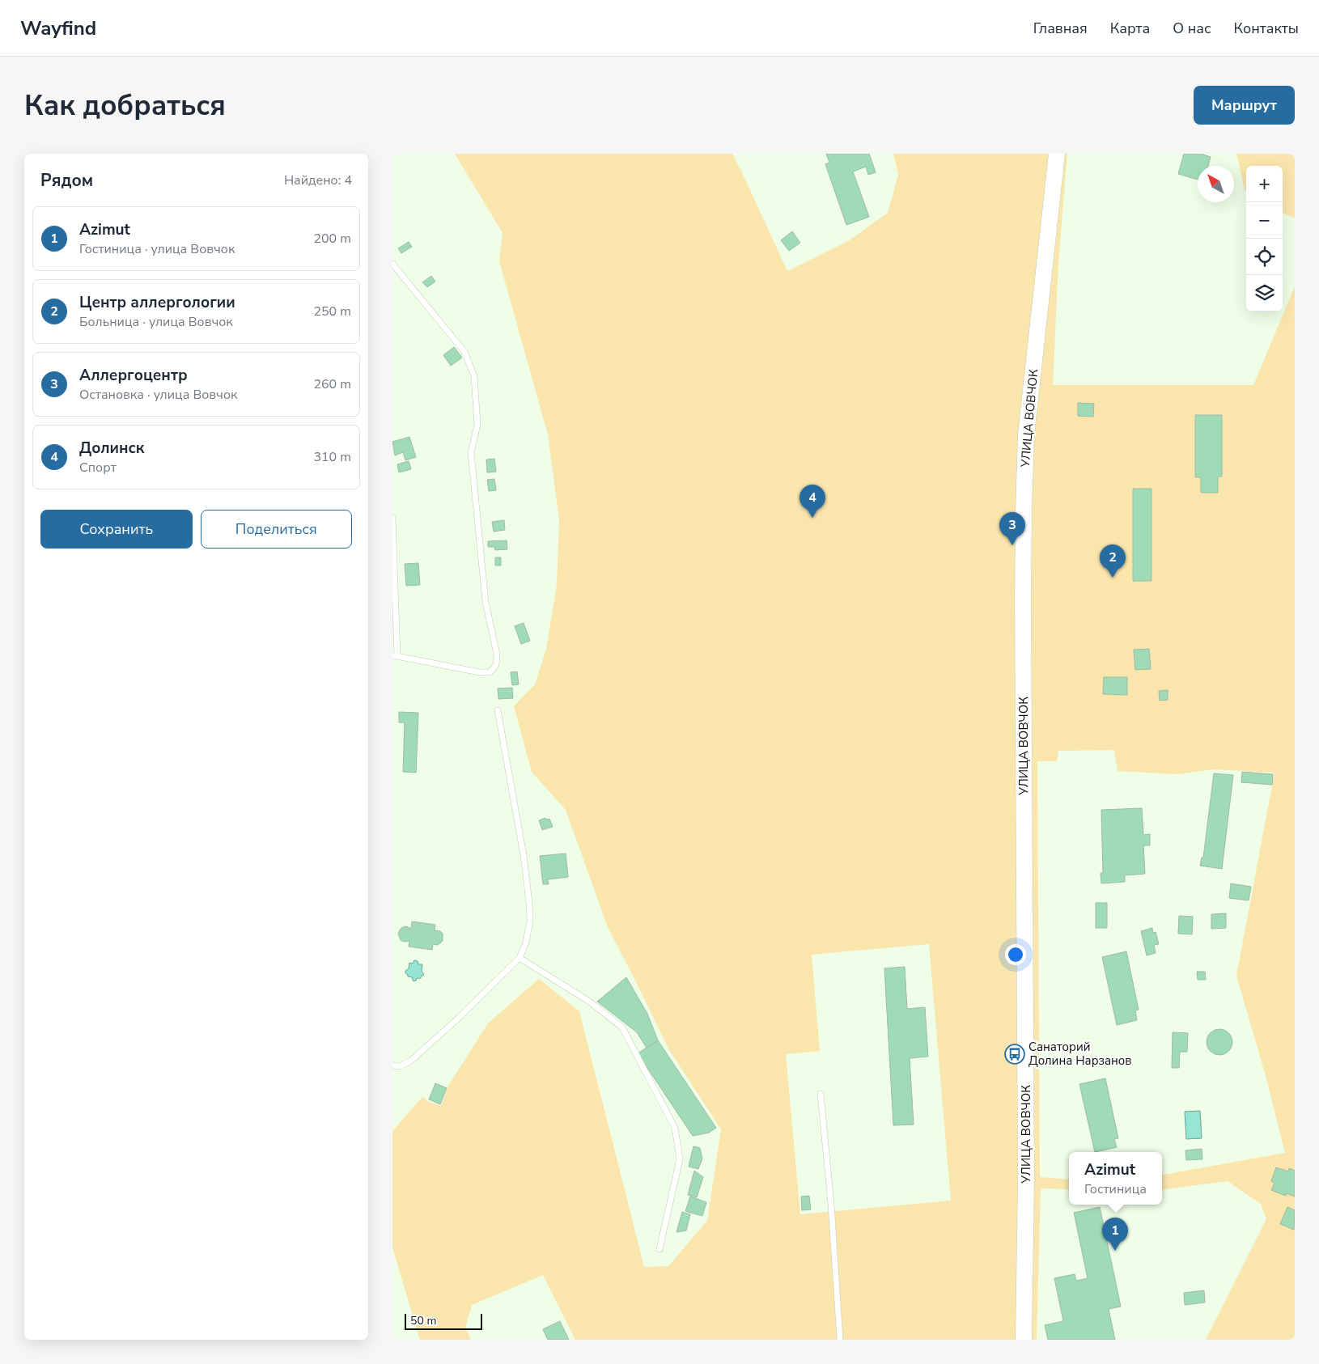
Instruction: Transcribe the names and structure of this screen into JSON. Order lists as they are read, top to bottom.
{
  "streets": {
    "street": ["УЛИЦА ВОВЧОК"]
  },
  "places": {
    "bus stop": ["Санаторий Долина Нарзанов"]
  },
  "scale_bar": "50 m",
  "north": "top left",
  "page": {
    "header": "Wayfind",
    "nav": [
      "Главная",
      "Карта",
      "О нас",
      "Контакты"
    ],
    "buttons": [
      "Маршрут",
      ["Сохранить", "Поделиться"]
    ],
    "title": "Как добраться",
    "heading": ["Рядом", "Найдено: 4"],
    "map_buttons": ["+", "−"],
    "list": [
      {
        "mark": "1",
        "name": "Azimut",
        "note": "Гостиница · улица Вовчок",
        "value": "200 m"
      },
      {
        "mark": "2",
        "name": "Центр аллергологии",
        "note": "Больница · улица Вовчок",
        "value": "250 m"
      },
      {
        "mark": "3",
        "name": "Аллергоцентр",
        "note": "Остановка · улица Вовчок",
        "value": "260 m"
      },
      {
        "mark": "4",
        "name": "Долинск",
        "note": "Спорт",
        "value": "310 m"
      }
    ],
    "pins": [
      "4",
      "3",
      "2",
      "1"
    ],
    "popup": ["Azimut", "Гостиница"],
    "scale": "50 m"
  }
}
